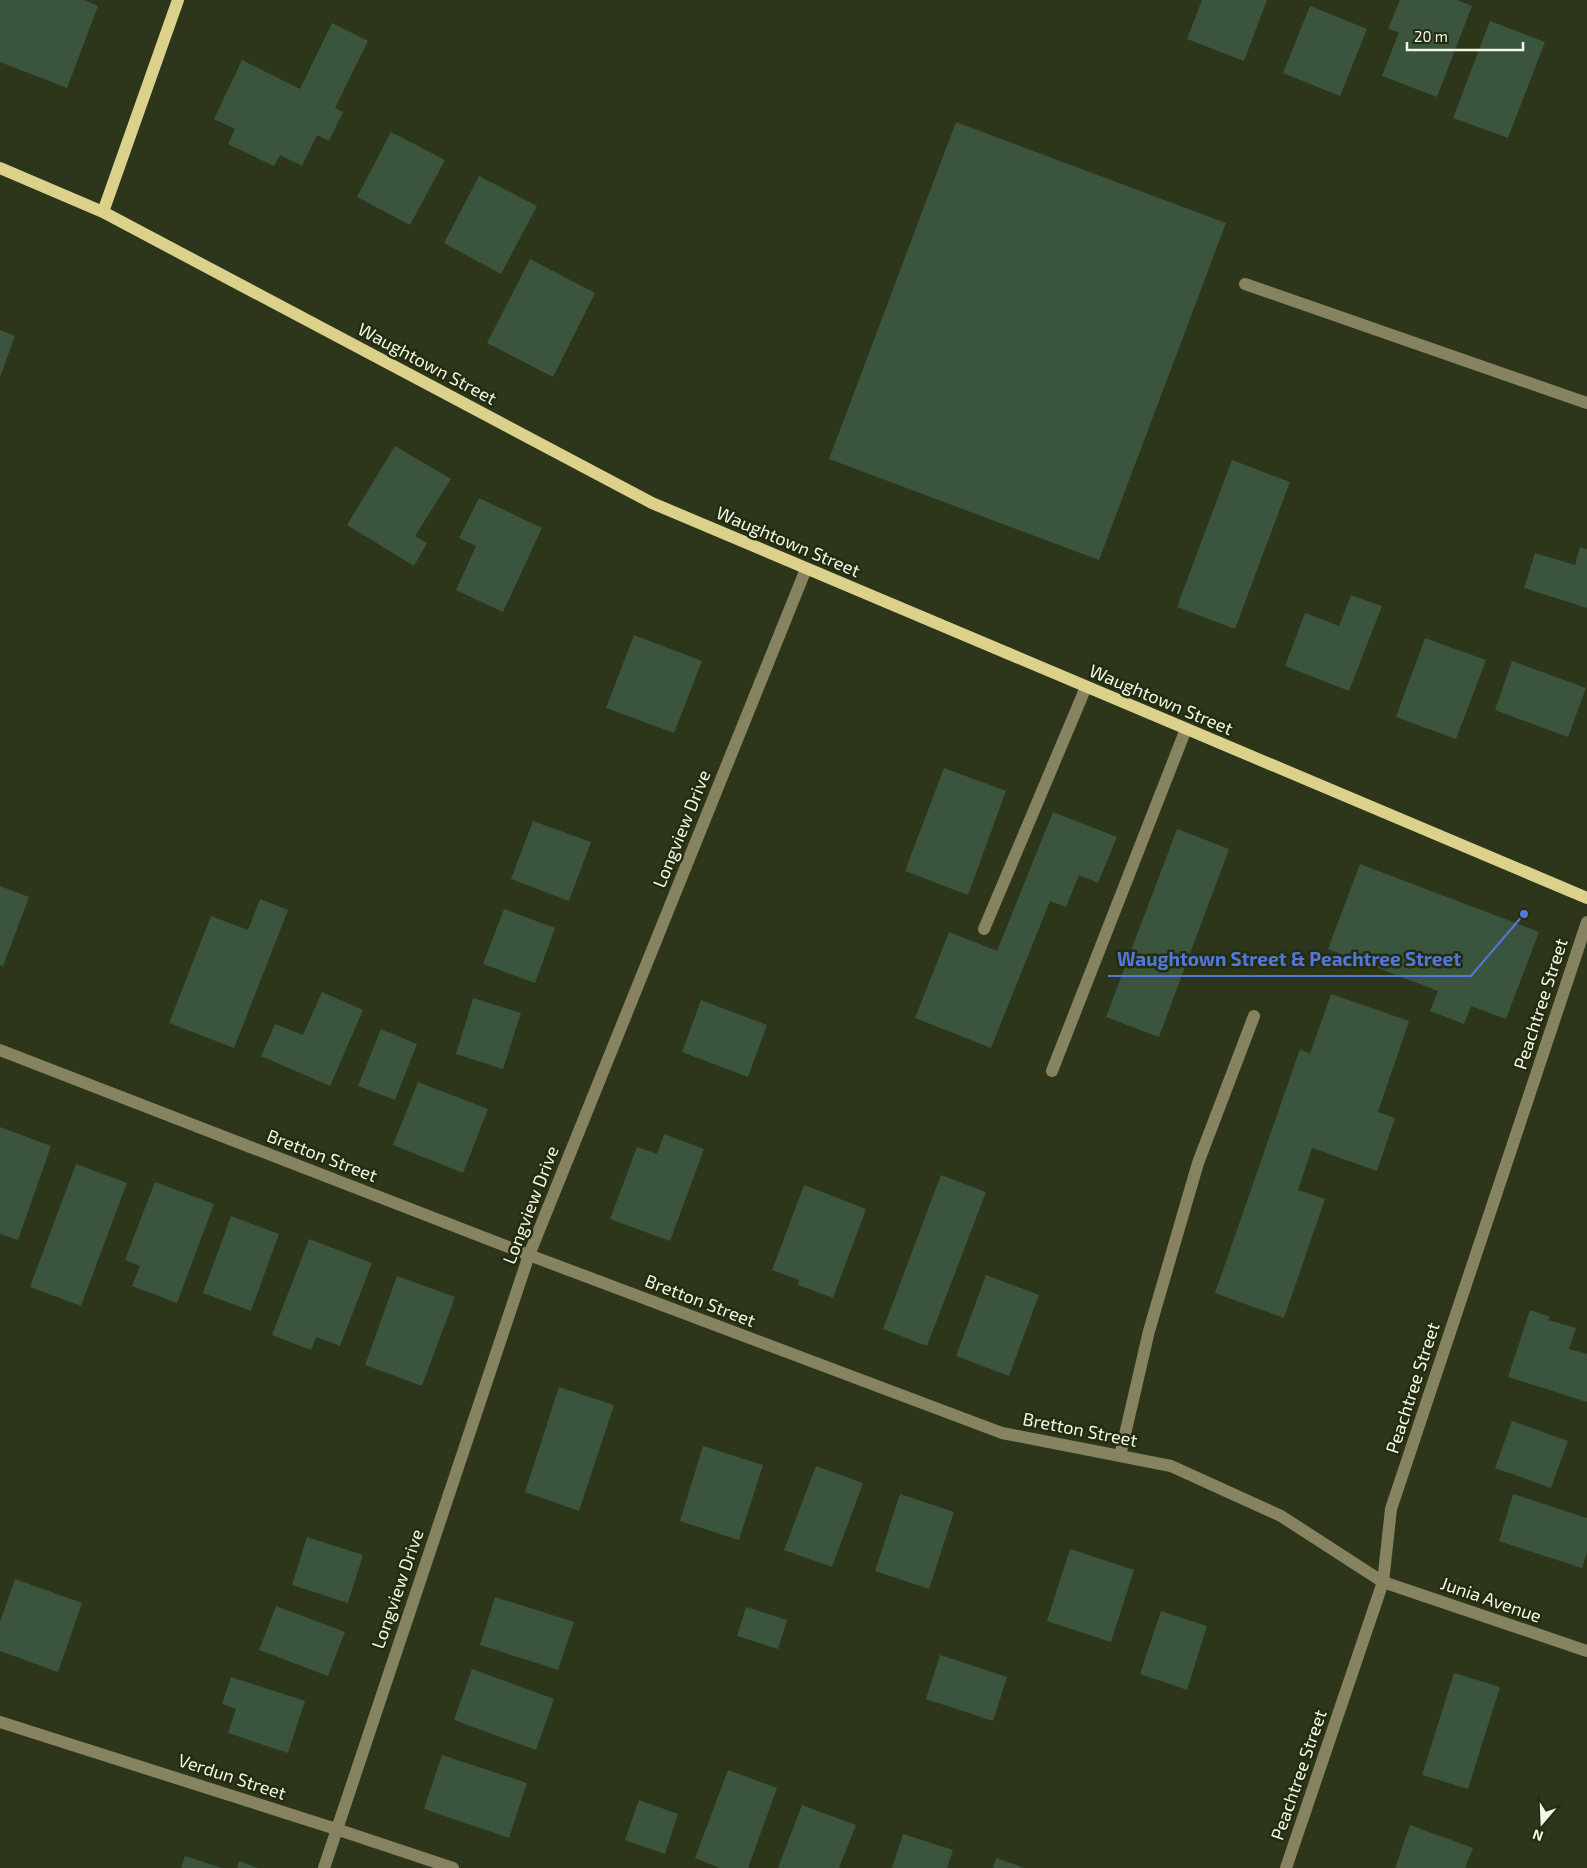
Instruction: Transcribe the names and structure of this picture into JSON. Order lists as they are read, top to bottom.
{
  "streets": {
    "main road": ["Waughtown Street"],
    "street": [
      "Longview Drive",
      "Peachtree Street",
      "Bretton Street",
      "Junia Avenue",
      "Verdun Street"
    ]
  },
  "crossings": [
    ["Waughtown Street", "Longview Drive"],
    ["Longview Drive", "Bretton Street"],
    ["Longview Drive", "Verdun Street"],
    ["Peachtree Street", "Bretton Street"],
    ["Peachtree Street", "Junia Avenue"],
    ["Bretton Street", "Junia Avenue"]
  ],
  "places": ["Waughtown Street & Peachtree Street"],
  "scale_bar": "20 m",
  "north": "bottom"
}
